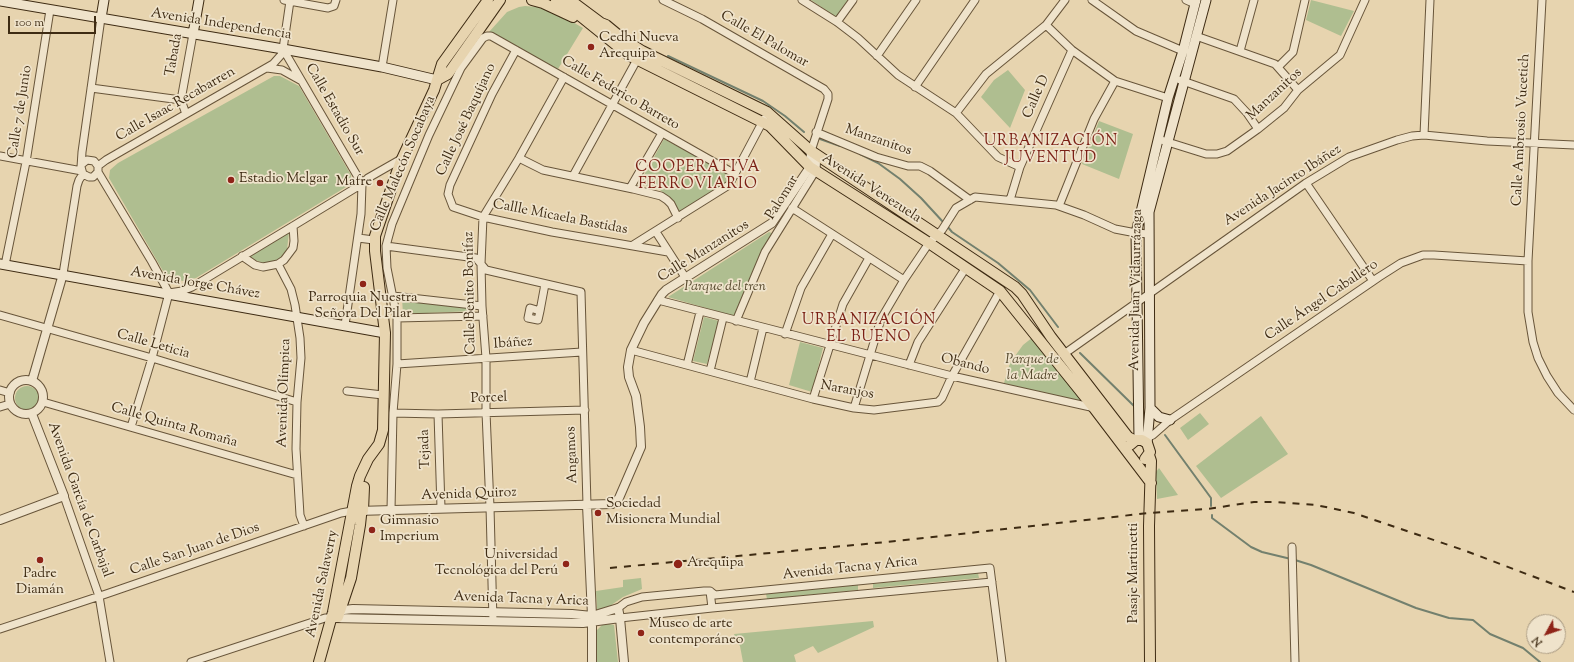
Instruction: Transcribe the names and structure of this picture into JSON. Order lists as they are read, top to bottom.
{
  "streets": {
    "main road": [
      "Avenida Independencia",
      "Tabada",
      "Calle Malecón Socabaya",
      "Avenida Venezuela",
      "Avenida Jorge Chávez",
      "Avenida Juan Vidaurrázaga",
      "Pasaje Martinetti",
      "Avenida Salaverry"
    ],
    "street": [
      "Calle El Palomar",
      "Calle Federico Barreto",
      "Manzanitos",
      "Calle D",
      "Calle Isaac Recabarren",
      "Calle Estadio Sur",
      "Calle 7 de Junio",
      "Calle José Baquíjano",
      "Calle Ambrosio Vucetich",
      "Avenida Jacinto Ibáñez",
      "Palomar",
      "Callle Micaela Bastidas",
      "Calle Manzanitos",
      "Calle Benito Bonifaz",
      "Calle Ángel Caballero",
      "Ibáñez",
      "Calle Leticia",
      "Obando",
      "Naranjos",
      "Avenida Olímpica",
      "Porcel",
      "Calle Quinta Romaña",
      "Tejada",
      "Angamos",
      "Avenida Quiroz",
      "Avenida García de Carbajal",
      "Calle San Juan de Dios",
      "Avenida Tacna y Arica"
    ]
  },
  "crossings": [
    ["Avenida Independencia", "Tabada"],
    ["Avenida Independencia", "Calle Isaac Recabarren"],
    ["Avenida Independencia", "Calle Estadio Sur"],
    ["Avenida Independencia", "Calle 7 de Junio"],
    ["Avenida Independencia", "Calle Malecón Socabaya"],
    ["Calle El Palomar", "Manzanitos"],
    ["Tabada", "Calle Isaac Recabarren"],
    ["Calle Federico Barreto", "Calle José Baquíjano"],
    ["Calle Federico Barreto", "Calle Malecón Socabaya"],
    ["Calle Federico Barreto", "Calle Benito Bonifaz"],
    ["Manzanitos", "Avenida Juan Vidaurrázaga"],
    ["Calle Isaac Recabarren", "Calle Estadio Sur"],
    ["Calle 7 de Junio", "Avenida Jorge Chávez"],
    ["Calle José Baquíjano", "Callle Micaela Bastidas"],
    ["Calle Ambrosio Vucetich", "Avenida Jacinto Ibáñez"],
    ["Calle Ambrosio Vucetich", "Calle Ángel Caballero"],
    ["Calle Malecón Socabaya", "Ibáñez"],
    ["Calle Malecón Socabaya", "Porcel"],
    ["Calle Malecón Socabaya", "Avenida Quiroz"],
    ["Avenida Jacinto Ibáñez", "Avenida Venezuela"],
    ["Avenida Jacinto Ibáñez", "Avenida Juan Vidaurrázaga"],
    ["Avenida Venezuela", "Palomar"],
    ["Avenida Venezuela", "Calle Manzanitos"],
    ["Avenida Venezuela", "Avenida Juan Vidaurrázaga"],
    ["Avenida Venezuela", "Calle Ángel Caballero"],
    ["Avenida Venezuela", "Obando"],
    ["Avenida Venezuela", "Naranjos"],
    ["Avenida Venezuela", "Pasaje Martinetti"],
    ["Palomar", "Calle Manzanitos"],
    ["Palomar", "Obando"],
    ["Callle Micaela Bastidas", "Calle Benito Bonifaz"],
    ["Calle Manzanitos", "Obando"],
    ["Calle Manzanitos", "Naranjos"],
    ["Calle Manzanitos", "Angamos"],
    ["Calle Manzanitos", "Avenida Quiroz"],
    ["Avenida Jorge Chávez", "Avenida Olímpica"],
    ["Avenida Juan Vidaurrázaga", "Calle Ángel Caballero"],
    ["Avenida Juan Vidaurrázaga", "Pasaje Martinetti"],
    ["Calle Benito Bonifaz", "Ibáñez"],
    ["Calle Benito Bonifaz", "Porcel"],
    ["Calle Benito Bonifaz", "Avenida Quiroz"],
    ["Calle Benito Bonifaz", "Avenida Tacna y Arica"],
    ["Calle Ángel Caballero", "Pasaje Martinetti"],
    ["Ibáñez", "Angamos"],
    ["Calle Leticia", "Avenida Olímpica"],
    ["Obando", "Naranjos"],
    ["Avenida Olímpica", "Calle Quinta Romaña"],
    ["Avenida Olímpica", "Calle San Juan de Dios"],
    ["Porcel", "Tejada"],
    ["Porcel", "Angamos"],
    ["Calle Quinta Romaña", "Avenida García de Carbajal"],
    ["Tejada", "Avenida Quiroz"],
    ["Angamos", "Avenida Quiroz"],
    ["Angamos", "Avenida Tacna y Arica"],
    ["Avenida Quiroz", "Calle San Juan de Dios"],
    ["Avenida Quiroz", "Avenida Salaverry"],
    ["Avenida García de Carbajal", "Calle San Juan de Dios"],
    ["Calle San Juan de Dios", "Avenida Salaverry"],
    ["Avenida Tacna y Arica", "Avenida Salaverry"]
  ],
  "districts": ["URBANIZACIÓN JUVENTUD", "COOPERATIVA FERROVIARIO", "URBANIZACIÓN EL BUENO"],
  "parks": ["Parque del tren", "Parque de la Madre"],
  "places": [
    "Cedhi Nueva Arequipa",
    "Estadio Melgar",
    "Mafre",
    "Parroquia Nuestra Señora Del Pilar",
    "Sociedad Misionera Mundial",
    "Gimnasio Imperium",
    "Padre Diamán",
    "Universidad Tecnológica del Perú",
    "Arequipa",
    "Museo de arte contemporáneo"
  ],
  "scale_bar": "100 m",
  "north": "bottom left"
}
